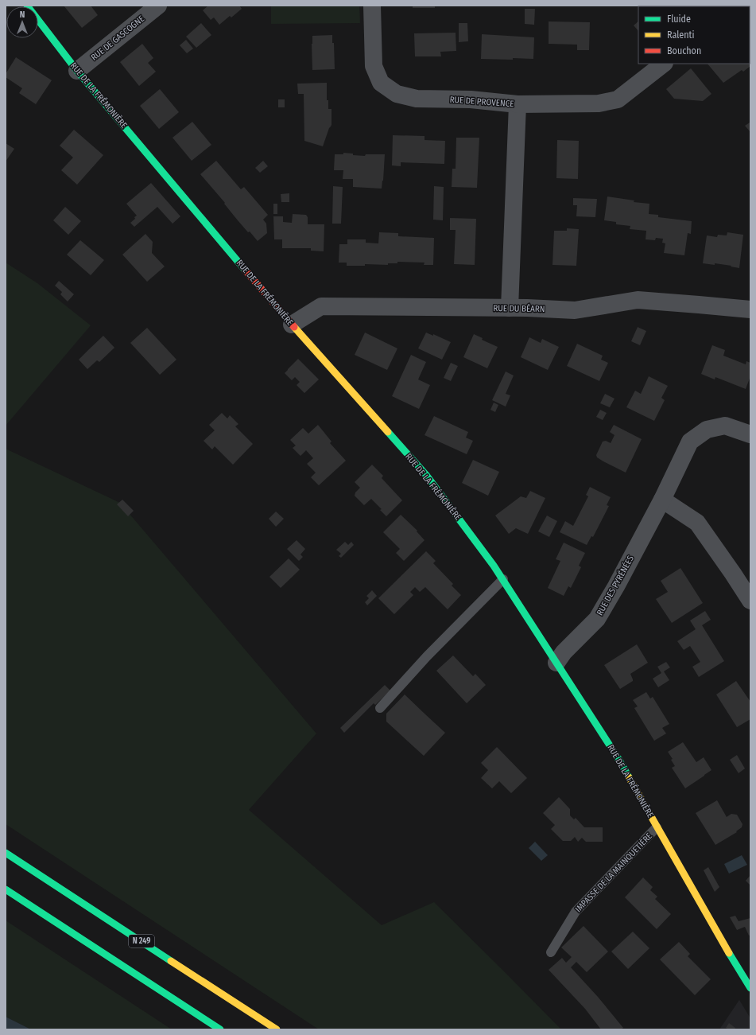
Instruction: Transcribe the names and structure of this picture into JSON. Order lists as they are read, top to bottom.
{
  "streets": {
    "main road": ["RUE DE LA FRÉMONIÈRE", "N 249"],
    "street": [
      "RUE DE GASCOGNE",
      "RUE DE PROVENCE",
      "RUE DU BÉARN",
      "RUE DES PYRÉNÉES"
    ],
    "lane": ["IMPASSE DE LA MAINQUETIÈRE"]
  },
  "crossings": [
    ["RUE DE GASCOGNE", "RUE DE LA FRÉMONIÈRE"],
    ["RUE DE LA FRÉMONIÈRE", "RUE DU BÉARN"],
    ["RUE DE LA FRÉMONIÈRE", "RUE DES PYRÉNÉES"],
    ["RUE DE LA FRÉMONIÈRE", "IMPASSE DE LA MAINQUETIÈRE"],
    ["RUE DE PROVENCE", "RUE DU BÉARN"]
  ],
  "legend": ["Fluide", "Ralenti", "Bouchon"],
  "north": "top"
}
